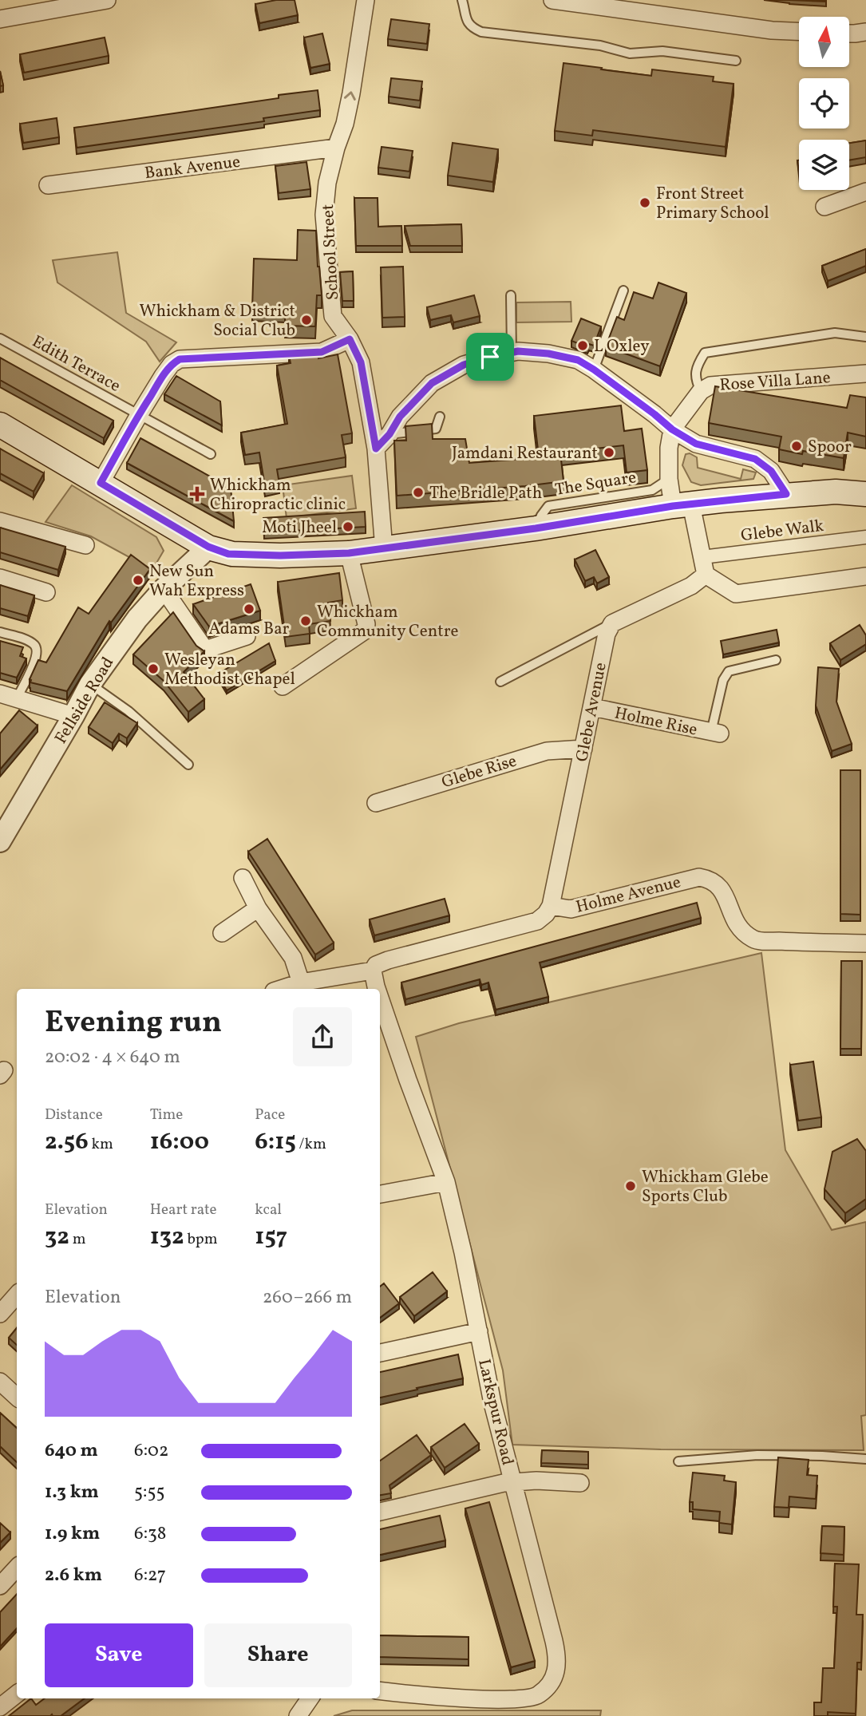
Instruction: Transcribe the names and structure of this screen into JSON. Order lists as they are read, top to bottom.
{
  "streets": {
    "street": [
      "Bank Avenue",
      "School Street",
      "Rose Villa Lane",
      "Glebe Walk",
      "Fellside Road",
      "Glebe Avenue",
      "Holme Rise",
      "Glebe Rise",
      "Holme Avenue",
      "Larkspur Road"
    ],
    "lane": ["Edith Terrace", "The Square"]
  },
  "crossings": [
    ["Bank Avenue", "School Street"],
    ["Glebe Avenue", "Holme Rise"],
    ["Glebe Avenue", "Glebe Rise"],
    ["Glebe Avenue", "Holme Avenue"],
    ["Holme Avenue", "Larkspur Road"]
  ],
  "places": {
    "other": [
      "Front Street Primary School",
      "Whickham & District Social Club",
      "L Oxley",
      "Spoor",
      "Jamdani Restaurant",
      "The Bridle Path",
      "Moti Jheel",
      "New Sun Wah Express",
      "Adams Bar",
      "Whickham Community Centre",
      "Wesleyan Methodist Chapel",
      "Whickham Glebe Sports Club"
    ],
    "health": ["Whickham Chiropractic clinic"]
  },
  "north": "top",
  "page": {
    "heading": ["Evening run", "20:02 · 4 × 640 m"],
    "stats": [
      ["Distance", "2.56 km"],
      ["Time", "16:00"],
      ["Pace", "6:15 /km"],
      ["Elevation", "32 m"],
      ["Heart rate", "132 bpm"],
      ["kcal", "157"]
    ],
    "chart": ["Elevation", "260–266 m"],
    "list": [
      {
        "name": "640 m",
        "note": "6:02"
      },
      {
        "name": "1.3 km",
        "note": "5:55"
      },
      {
        "name": "1.9 km",
        "note": "6:38"
      },
      {
        "name": "2.6 km",
        "note": "6:27"
      }
    ],
    "buttons": ["Save", "Share"]
  }
}
